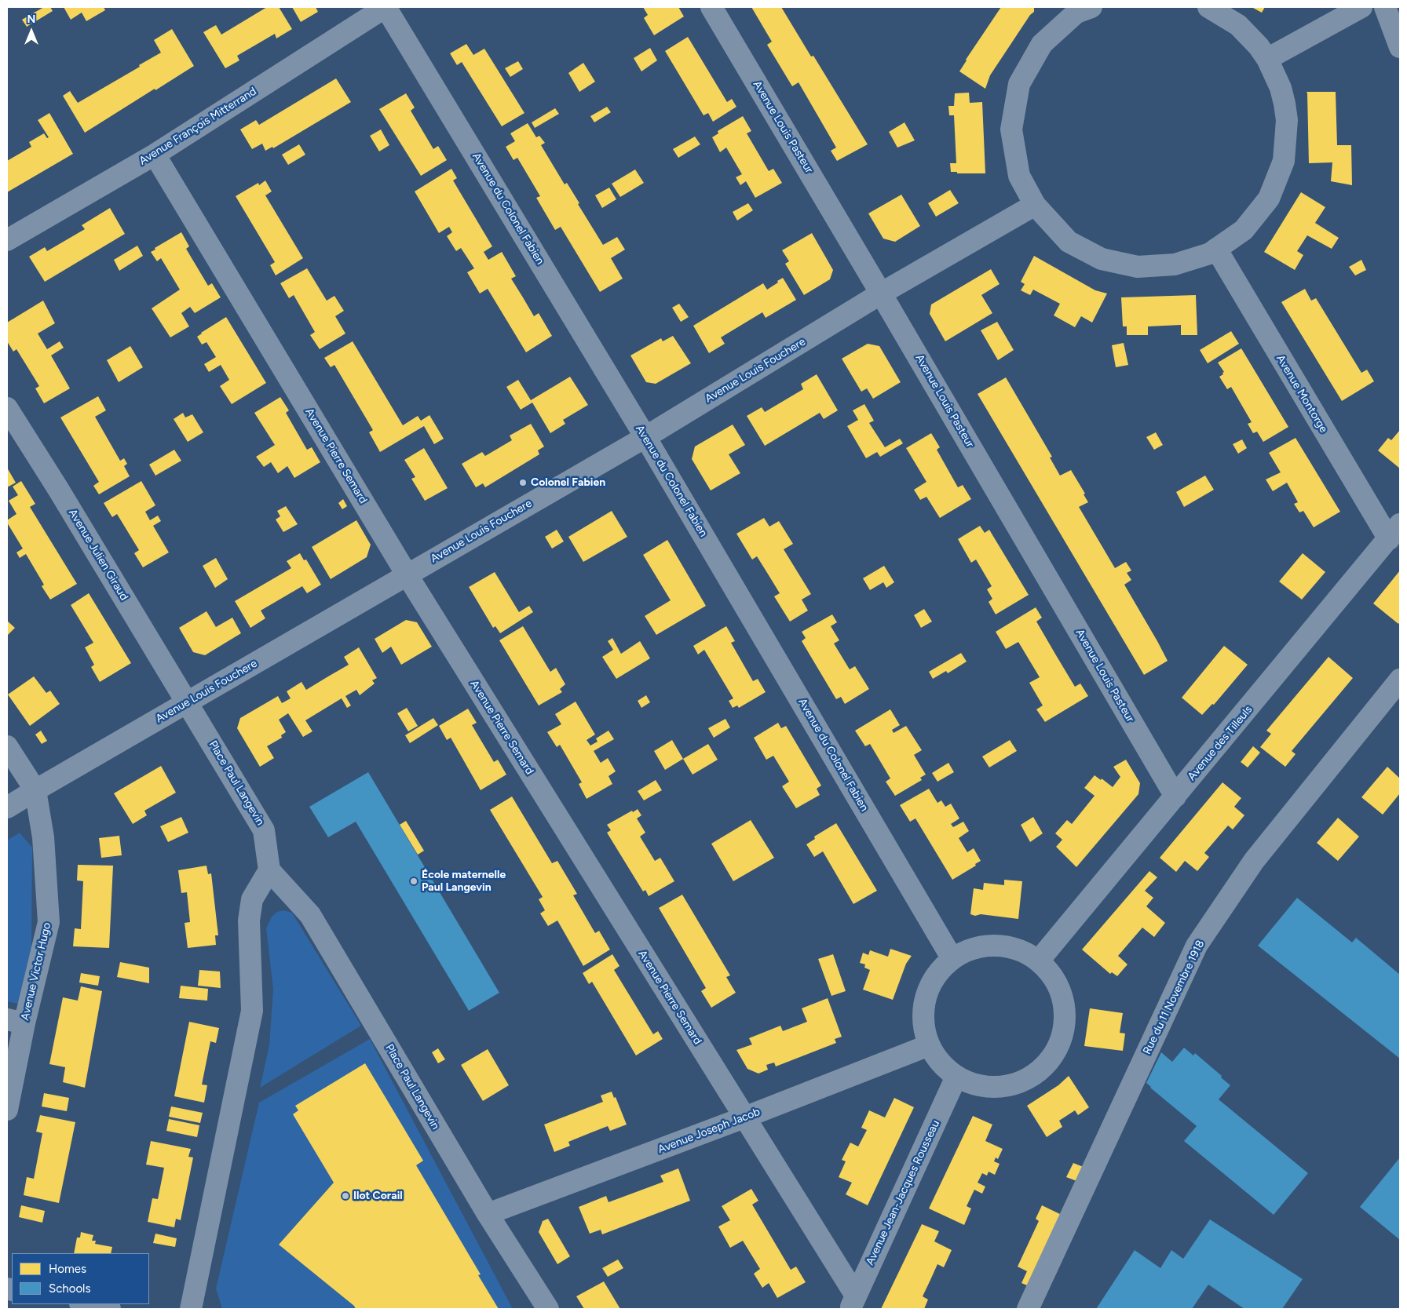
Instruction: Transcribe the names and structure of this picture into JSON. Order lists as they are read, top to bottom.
{
  "streets": {
    "street": [
      "Avenue François Mitterrand",
      "Avenue Louis Pasteur",
      "Avenue du Colonel Fabien",
      "Avenue Louis Fouchere",
      "Avenue Montorge",
      "Avenue Pierre Semard",
      "Avenue Julien Giraud",
      "Avenue des Tilleuls",
      "Place Paul Langevin",
      "Avenue Victor Hugo",
      "Rue du 11 Novembre 1918",
      "Avenue Joseph Jacob",
      "Avenue Jean-Jacques Rousseau"
    ]
  },
  "crossings": [
    ["Avenue François Mitterrand", "Avenue du Colonel Fabien"],
    ["Avenue François Mitterrand", "Avenue Pierre Semard"],
    ["Avenue Louis Pasteur", "Avenue Louis Fouchere"],
    ["Avenue Louis Pasteur", "Avenue des Tilleuls"],
    ["Avenue du Colonel Fabien", "Avenue Louis Fouchere"],
    ["Avenue Louis Fouchere", "Avenue Pierre Semard"],
    ["Avenue Louis Fouchere", "Avenue Julien Giraud"],
    ["Avenue Louis Fouchere", "Place Paul Langevin"],
    ["Avenue Louis Fouchere", "Avenue Victor Hugo"],
    ["Avenue Montorge", "Avenue des Tilleuls"],
    ["Avenue Pierre Semard", "Avenue Joseph Jacob"],
    ["Avenue Pierre Semard", "Avenue Jean-Jacques Rousseau"],
    ["Avenue Julien Giraud", "Place Paul Langevin"],
    ["Place Paul Langevin", "Avenue Joseph Jacob"]
  ],
  "places": ["Colonel Fabien", "École maternelle Paul Langevin", "Ilot Corail"],
  "legend": ["Homes", "Schools"],
  "north": "top"
}
